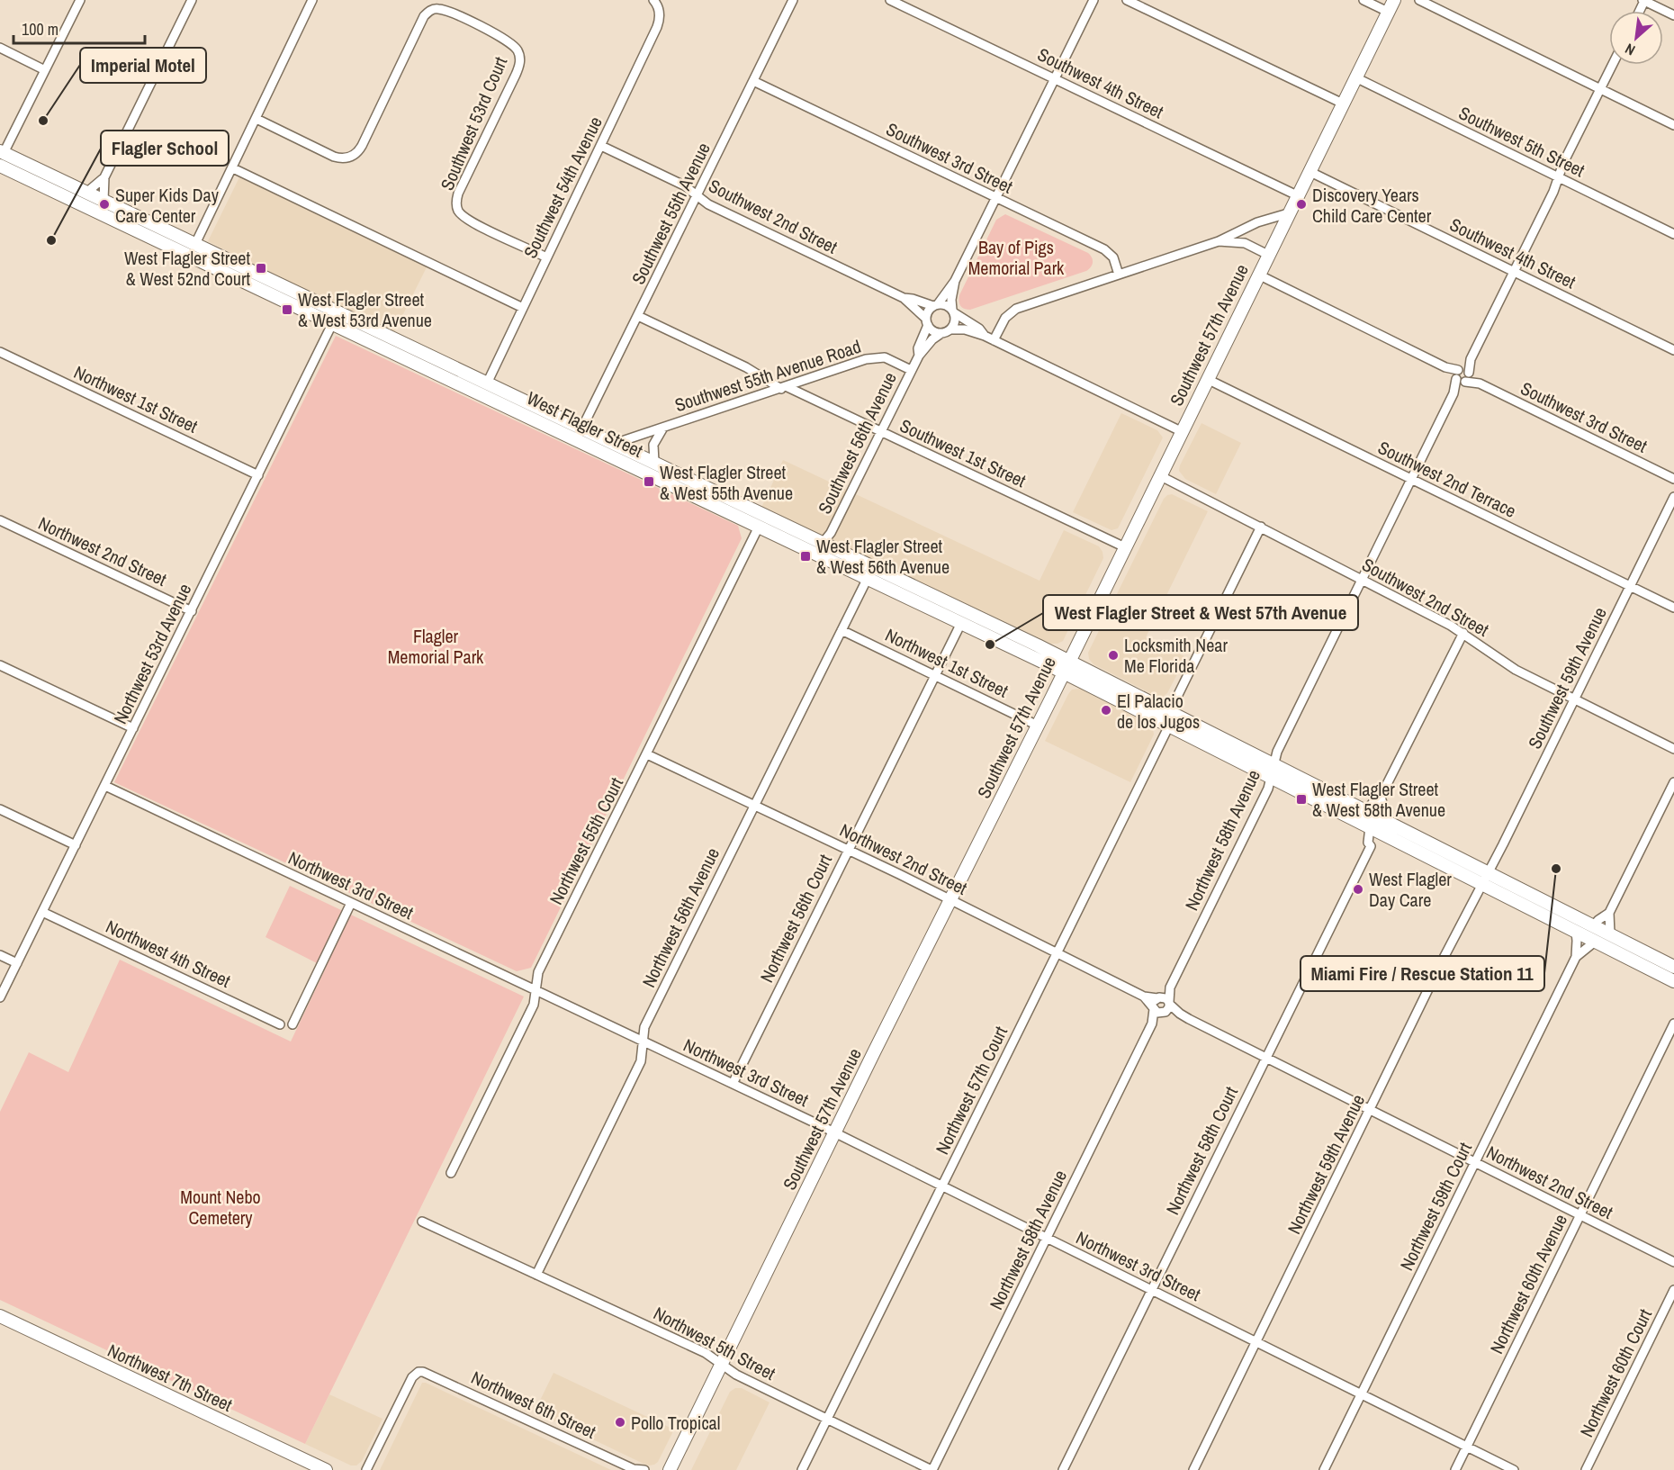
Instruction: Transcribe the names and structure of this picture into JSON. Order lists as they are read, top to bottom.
{
  "streets": {
    "main road": ["Southwest 57th Avenue", "West Flagler Street", "Northwest 7th Street"],
    "street": [
      "Southwest 4th Street",
      "Southwest 53rd Court",
      "Southwest 5th Street",
      "Southwest 3rd Street",
      "Southwest 54th Avenue",
      "Southwest 55th Avenue",
      "Southwest 2nd Street",
      "Southwest 55th Avenue Road",
      "Northwest 1st Street",
      "Southwest 56th Avenue",
      "Southwest 1st Street",
      "Southwest 2nd Terrace",
      "Northwest 2nd Street",
      "Northwest 53rd Avenue",
      "Southwest 59th Avenue",
      "Northwest 58th Avenue",
      "Northwest 55th Court",
      "Northwest 3rd Street",
      "Northwest 56th Avenue",
      "Northwest 56th Court",
      "Northwest 4th Street",
      "Northwest 57th Court",
      "Northwest 58th Court",
      "Northwest 59th Avenue",
      "Northwest 59th Court",
      "Northwest 60th Avenue",
      "Northwest 5th Street",
      "Northwest 60th Court",
      "Northwest 6th Street"
    ]
  },
  "crossings": [
    ["Southwest 4th Street", "Southwest 57th Avenue"],
    ["Southwest 4th Street", "Northwest 58th Avenue"],
    ["Southwest 53rd Court", "Southwest 54th Avenue"],
    ["Southwest 5th Street", "Southwest 57th Avenue"],
    ["Southwest 5th Street", "Northwest 58th Avenue"],
    ["Southwest 3rd Street", "Southwest 55th Avenue"],
    ["Southwest 3rd Street", "Southwest 57th Avenue"],
    ["Southwest 3rd Street", "Northwest 58th Avenue"],
    ["Southwest 54th Avenue", "Southwest 2nd Street"],
    ["Southwest 54th Avenue", "West Flagler Street"],
    ["Southwest 55th Avenue", "Southwest 2nd Street"],
    ["Southwest 55th Avenue", "West Flagler Street"],
    ["Southwest 55th Avenue", "Southwest 1st Street"],
    ["Southwest 2nd Street", "Southwest 57th Avenue"],
    ["Southwest 2nd Street", "Southwest 56th Avenue"],
    ["Southwest 2nd Street", "Southwest 59th Avenue"],
    ["Southwest 2nd Street", "Northwest 58th Avenue"],
    ["Southwest 57th Avenue", "Northwest 1st Street"],
    ["Southwest 57th Avenue", "West Flagler Street"],
    ["Southwest 57th Avenue", "Southwest 1st Street"],
    ["Southwest 57th Avenue", "Southwest 2nd Terrace"],
    ["Southwest 57th Avenue", "Northwest 2nd Street"],
    ["Southwest 57th Avenue", "Northwest 3rd Street"],
    ["Southwest 57th Avenue", "Northwest 5th Street"],
    ["Southwest 55th Avenue Road", "West Flagler Street"],
    ["Southwest 55th Avenue Road", "Southwest 56th Avenue"],
    ["Southwest 55th Avenue Road", "Southwest 1st Street"],
    ["Northwest 1st Street", "Northwest 53rd Avenue"],
    ["Northwest 1st Street", "Northwest 56th Avenue"],
    ["Northwest 1st Street", "Northwest 56th Court"],
    ["West Flagler Street", "Southwest 56th Avenue"],
    ["West Flagler Street", "Northwest 53rd Avenue"],
    ["West Flagler Street", "Southwest 59th Avenue"],
    ["West Flagler Street", "Northwest 58th Avenue"],
    ["West Flagler Street", "Northwest 55th Court"],
    ["West Flagler Street", "Northwest 56th Avenue"],
    ["West Flagler Street", "Northwest 56th Court"],
    ["West Flagler Street", "Northwest 57th Court"],
    ["West Flagler Street", "Northwest 58th Court"],
    ["West Flagler Street", "Northwest 59th Avenue"],
    ["West Flagler Street", "Northwest 59th Court"],
    ["Southwest 56th Avenue", "Southwest 1st Street"],
    ["Southwest 2nd Terrace", "Southwest 59th Avenue"],
    ["Southwest 2nd Terrace", "Northwest 58th Avenue"],
    ["Northwest 2nd Street", "Northwest 53rd Avenue"],
    ["Northwest 2nd Street", "Northwest 58th Avenue"],
    ["Northwest 2nd Street", "Northwest 55th Court"],
    ["Northwest 2nd Street", "Northwest 56th Avenue"],
    ["Northwest 2nd Street", "Northwest 56th Court"],
    ["Northwest 2nd Street", "Northwest 57th Court"],
    ["Northwest 2nd Street", "Northwest 58th Court"],
    ["Northwest 2nd Street", "Northwest 59th Avenue"],
    ["Northwest 2nd Street", "Northwest 59th Court"],
    ["Northwest 2nd Street", "Northwest 60th Avenue"],
    ["Northwest 53rd Avenue", "Northwest 3rd Street"],
    ["Northwest 53rd Avenue", "Northwest 4th Street"],
    ["Southwest 59th Avenue", "Northwest 59th Avenue"],
    ["Northwest 58th Avenue", "Northwest 3rd Street"],
    ["Northwest 58th Avenue", "Northwest 5th Street"],
    ["Northwest 55th Court", "Northwest 3rd Street"],
    ["Northwest 3rd Street", "Northwest 56th Avenue"],
    ["Northwest 3rd Street", "Northwest 56th Court"],
    ["Northwest 3rd Street", "Northwest 57th Court"],
    ["Northwest 3rd Street", "Northwest 58th Court"],
    ["Northwest 3rd Street", "Northwest 59th Avenue"],
    ["Northwest 3rd Street", "Northwest 59th Court"],
    ["Northwest 3rd Street", "Northwest 60th Avenue"],
    ["Northwest 56th Avenue", "Northwest 5th Street"],
    ["Northwest 57th Court", "Northwest 5th Street"]
  ],
  "parks": ["Bay of Pigs Memorial Park", "Flagler Memorial Park", "Mount Nebo Cemetery"],
  "places": {
    "other": [
      "Imperial Motel",
      "Super Kids Day Care Center",
      "Discovery Years Child Care Center",
      "Flagler School",
      "West Flagler Street & West 57th Avenue",
      "Locksmith Near Me Florida",
      "El Palacio de los Jugos",
      "Miami Fire / Rescue Station 11",
      "West Flagler Day Care",
      "Pollo Tropical"
    ],
    "transit": [
      "West Flagler Street & West 52nd Court",
      "West Flagler Street & West 53rd Avenue",
      "West Flagler Street & West 55th Avenue",
      "West Flagler Street & West 56th Avenue",
      "West Flagler Street & West 58th Avenue"
    ]
  },
  "scale_bar": "100 m",
  "north": "bottom left"
}
